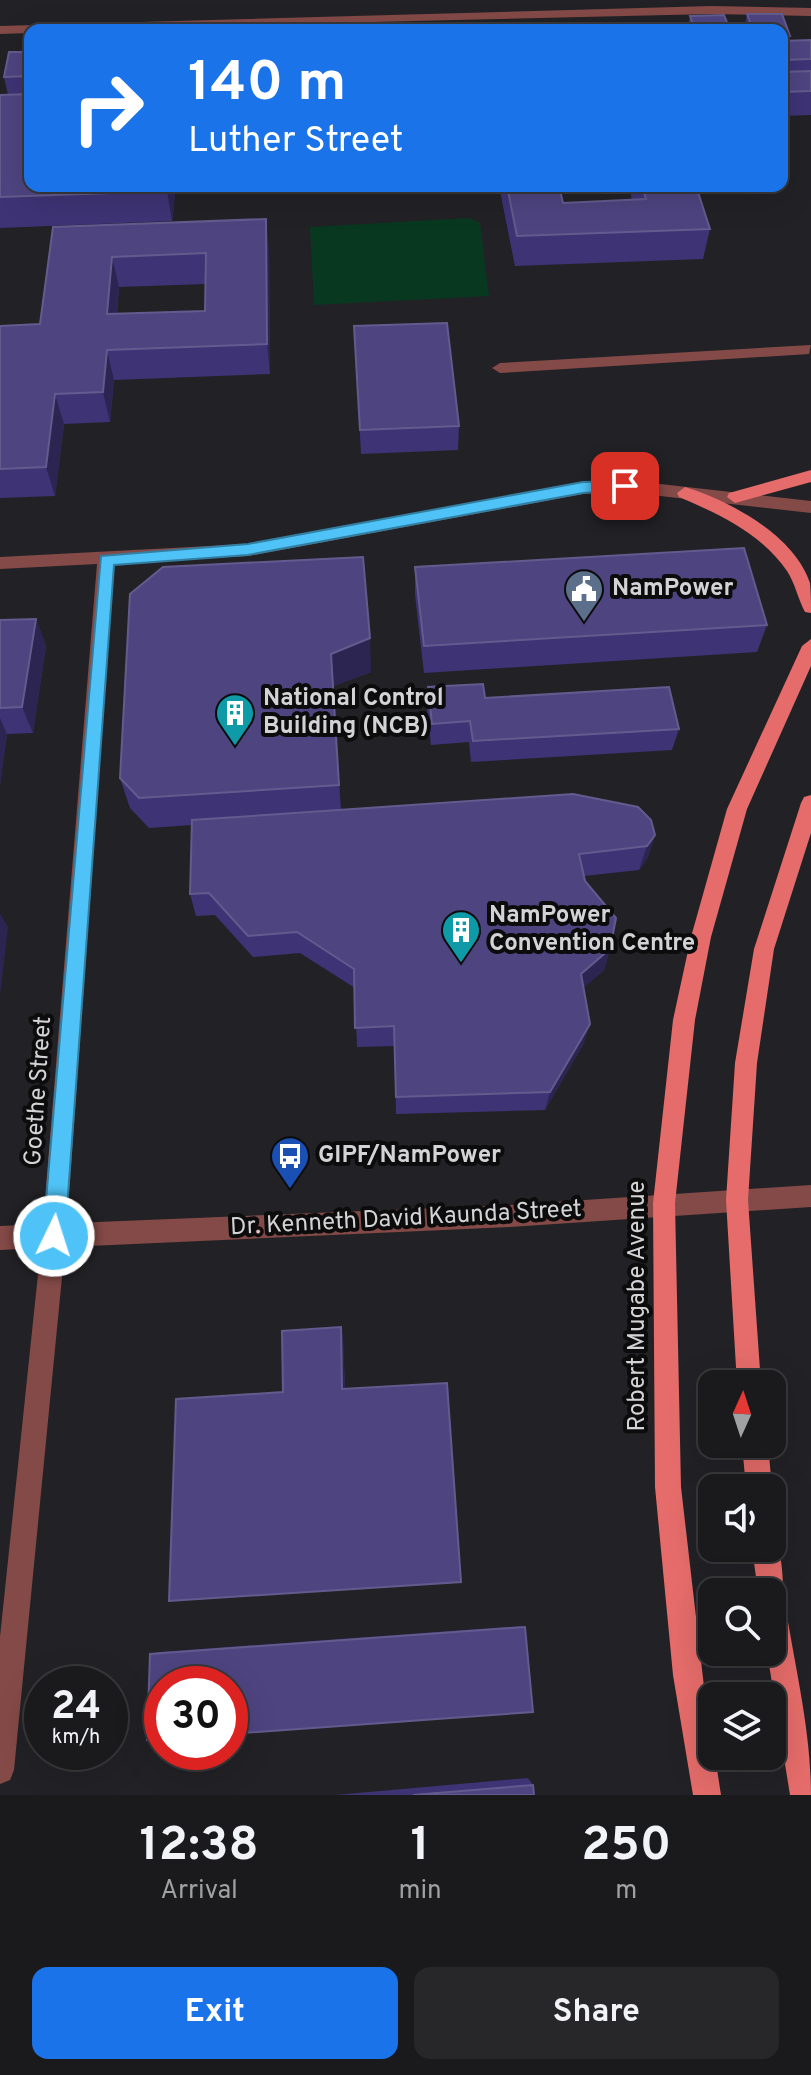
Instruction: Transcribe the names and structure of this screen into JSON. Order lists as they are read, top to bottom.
{
  "streets": {
    "main road": ["Robert Mugabe Avenue"],
    "street": ["Goethe Street", "Dr. Kenneth David Kaunda Street"]
  },
  "crossings": [
    ["Goethe Street", "Dr. Kenneth David Kaunda Street"],
    ["Dr. Kenneth David Kaunda Street", "Robert Mugabe Avenue"]
  ],
  "places": {
    "public building": ["NamPower"],
    "building": ["National Control Building (NCB)", "NamPower Convention Centre"],
    "bus stop": ["GIPF/NamPower"]
  },
  "north": "top",
  "page": {
    "turn": ["140 m", "Luther Street"],
    "speed": "24 km/h",
    "limit": "30",
    "eta": [
      "12:38",
      "Arrival",
      "1",
      "min",
      "250",
      "m"
    ],
    "buttons": ["Exit", "Share"]
  }
}
